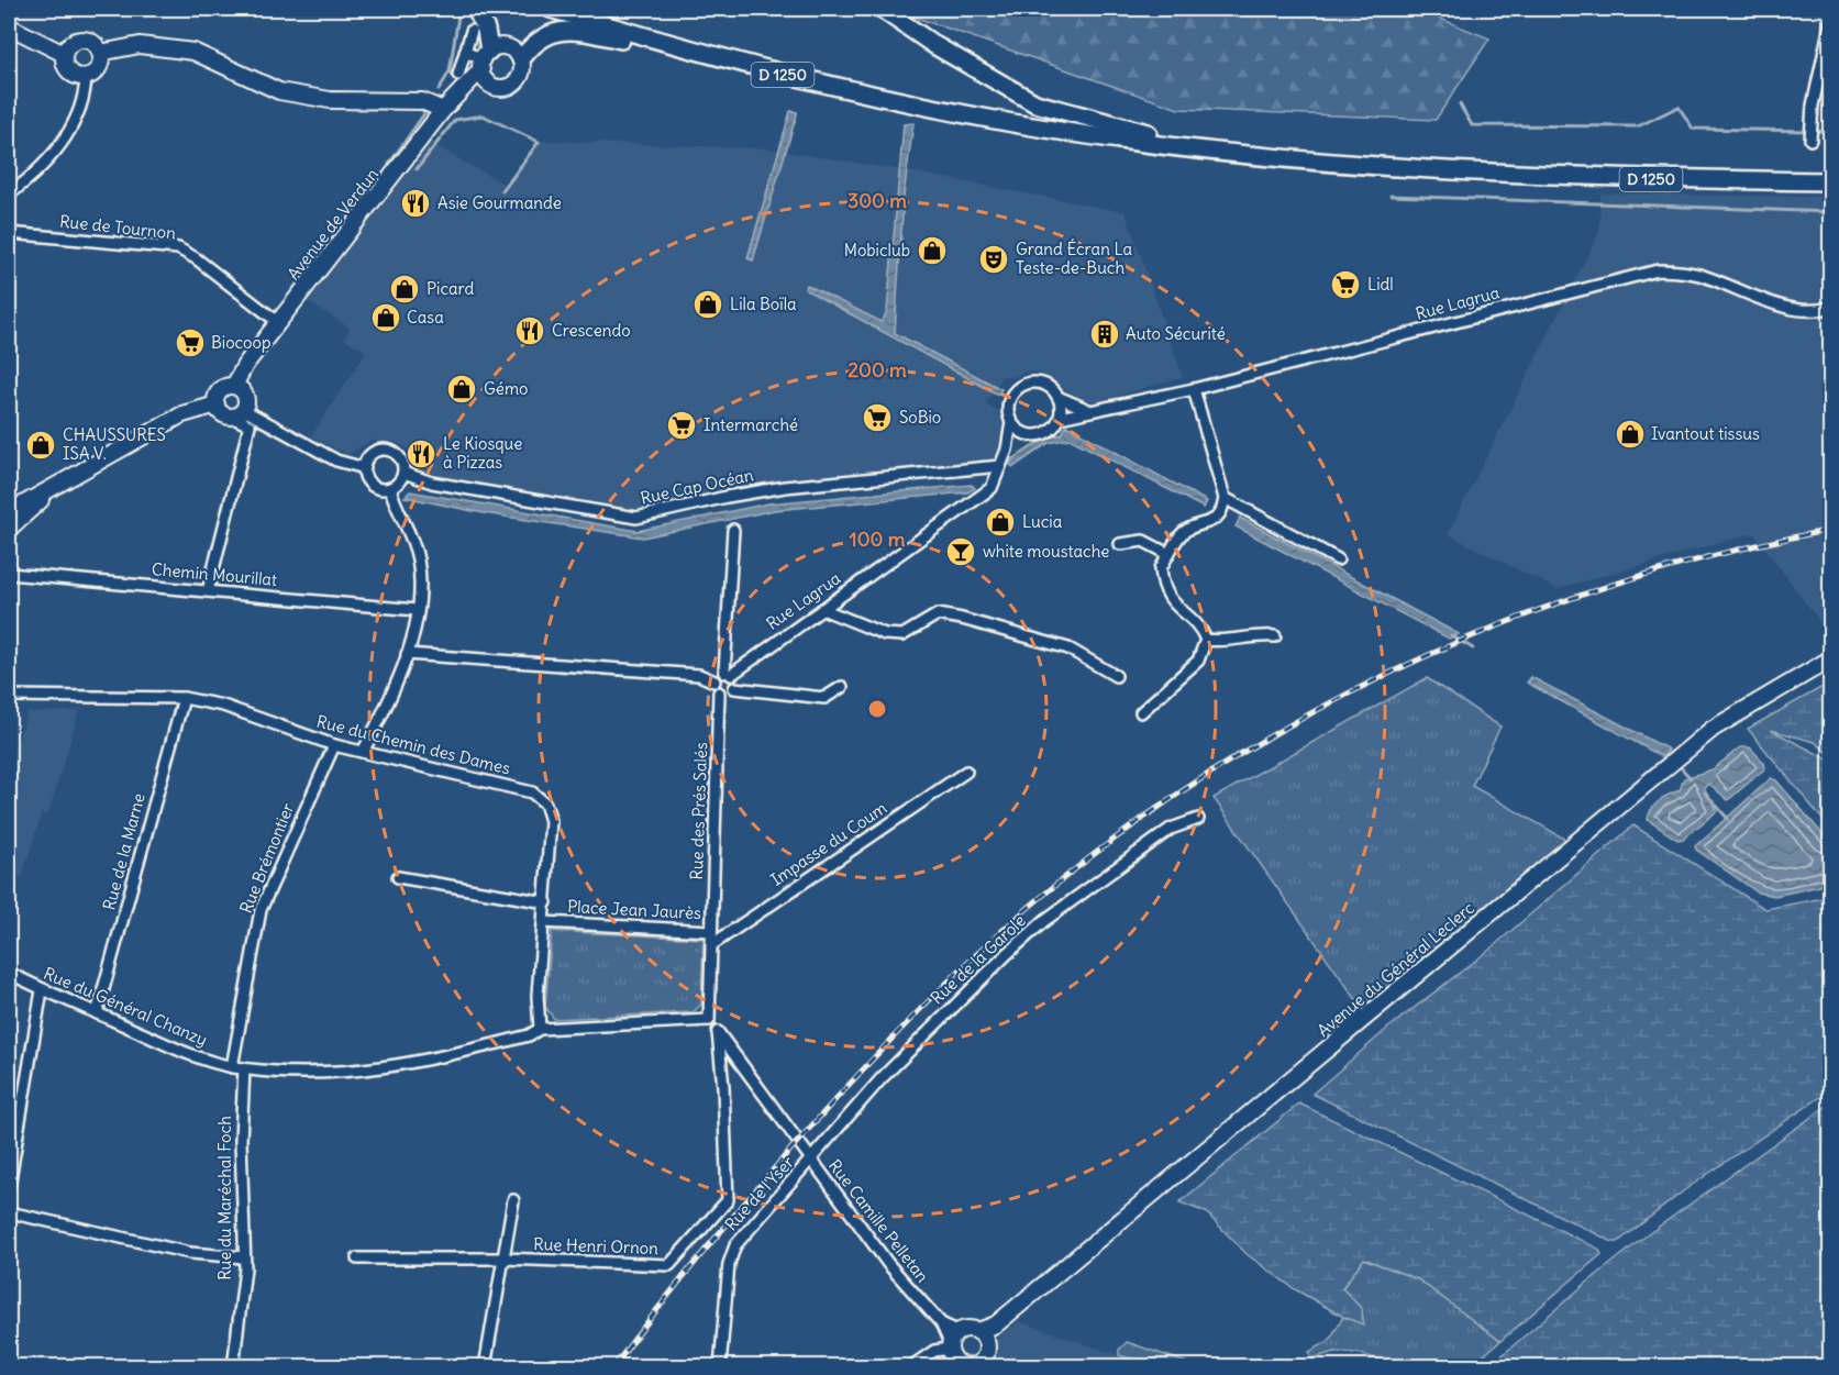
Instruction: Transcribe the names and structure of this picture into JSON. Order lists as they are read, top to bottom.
{
  "streets": {
    "main road": ["D 1250"],
    "street": [
      "Avenue de Verdun",
      "Rue de Tournon",
      "Rue Lagrua",
      "Rue Cap Océan",
      "Chemin Mourillat",
      "Rue du Chemin des Dames",
      "Rue des Prés Salés",
      "Impasse du Coum",
      "Rue de la Marne",
      "Rue Brémontier",
      "Place Jean Jaurès",
      "Rue de la Garole",
      "Avenue du Général Leclerc",
      "Rue du Général Chanzy",
      "Rue de l'Yser",
      "Rue du Maréchal Foch",
      "Rue Camille Pelletan",
      "Rue Henri Ornon"
    ]
  },
  "crossings": [
    ["Avenue de Verdun", "Rue de Tournon"],
    ["Rue Lagrua", "Rue Cap Océan"],
    ["Rue Lagrua", "Rue des Prés Salés"],
    ["Rue du Chemin des Dames", "Rue de la Marne"],
    ["Rue du Chemin des Dames", "Rue Brémontier"],
    ["Rue du Chemin des Dames", "Place Jean Jaurès"],
    ["Rue du Chemin des Dames", "Rue du Général Chanzy"],
    ["Rue des Prés Salés", "Place Jean Jaurès"],
    ["Impasse du Coum", "Place Jean Jaurès"],
    ["Rue de la Marne", "Rue du Général Chanzy"],
    ["Rue Brémontier", "Rue du Général Chanzy"],
    ["Place Jean Jaurès", "Rue du Général Chanzy"],
    ["Place Jean Jaurès", "Rue Camille Pelletan"],
    ["Rue de la Garole", "Rue de l'Yser"],
    ["Rue de la Garole", "Rue Camille Pelletan"],
    ["Avenue du Général Leclerc", "Rue Camille Pelletan"],
    ["Rue du Général Chanzy", "Rue du Maréchal Foch"],
    ["Rue du Général Chanzy", "Rue Camille Pelletan"],
    ["Rue de l'Yser", "Rue Camille Pelletan"],
    ["Rue Camille Pelletan", "Rue Henri Ornon"]
  ],
  "places": {
    "restaurant": ["Asie Gourmande", "Crescendo", "Le Kiosque à Pizzas"],
    "shop": [
      "Mobiclub",
      "Picard",
      "Lila Boïla",
      "Casa",
      "Gémo",
      "Ivantout tissus",
      "CHAUSSURES ISA V.",
      "Lucia"
    ],
    "theatre": ["Grand Écran La Teste-de-Buch"],
    "supermarket": [
      "Lidl",
      "Biocoop",
      "SoBio",
      "Intermarché"
    ],
    "building": ["Auto Sécurité"],
    "bar": ["white moustache"]
  },
  "rings": ["300 m", "200 m", "100 m"]
}
